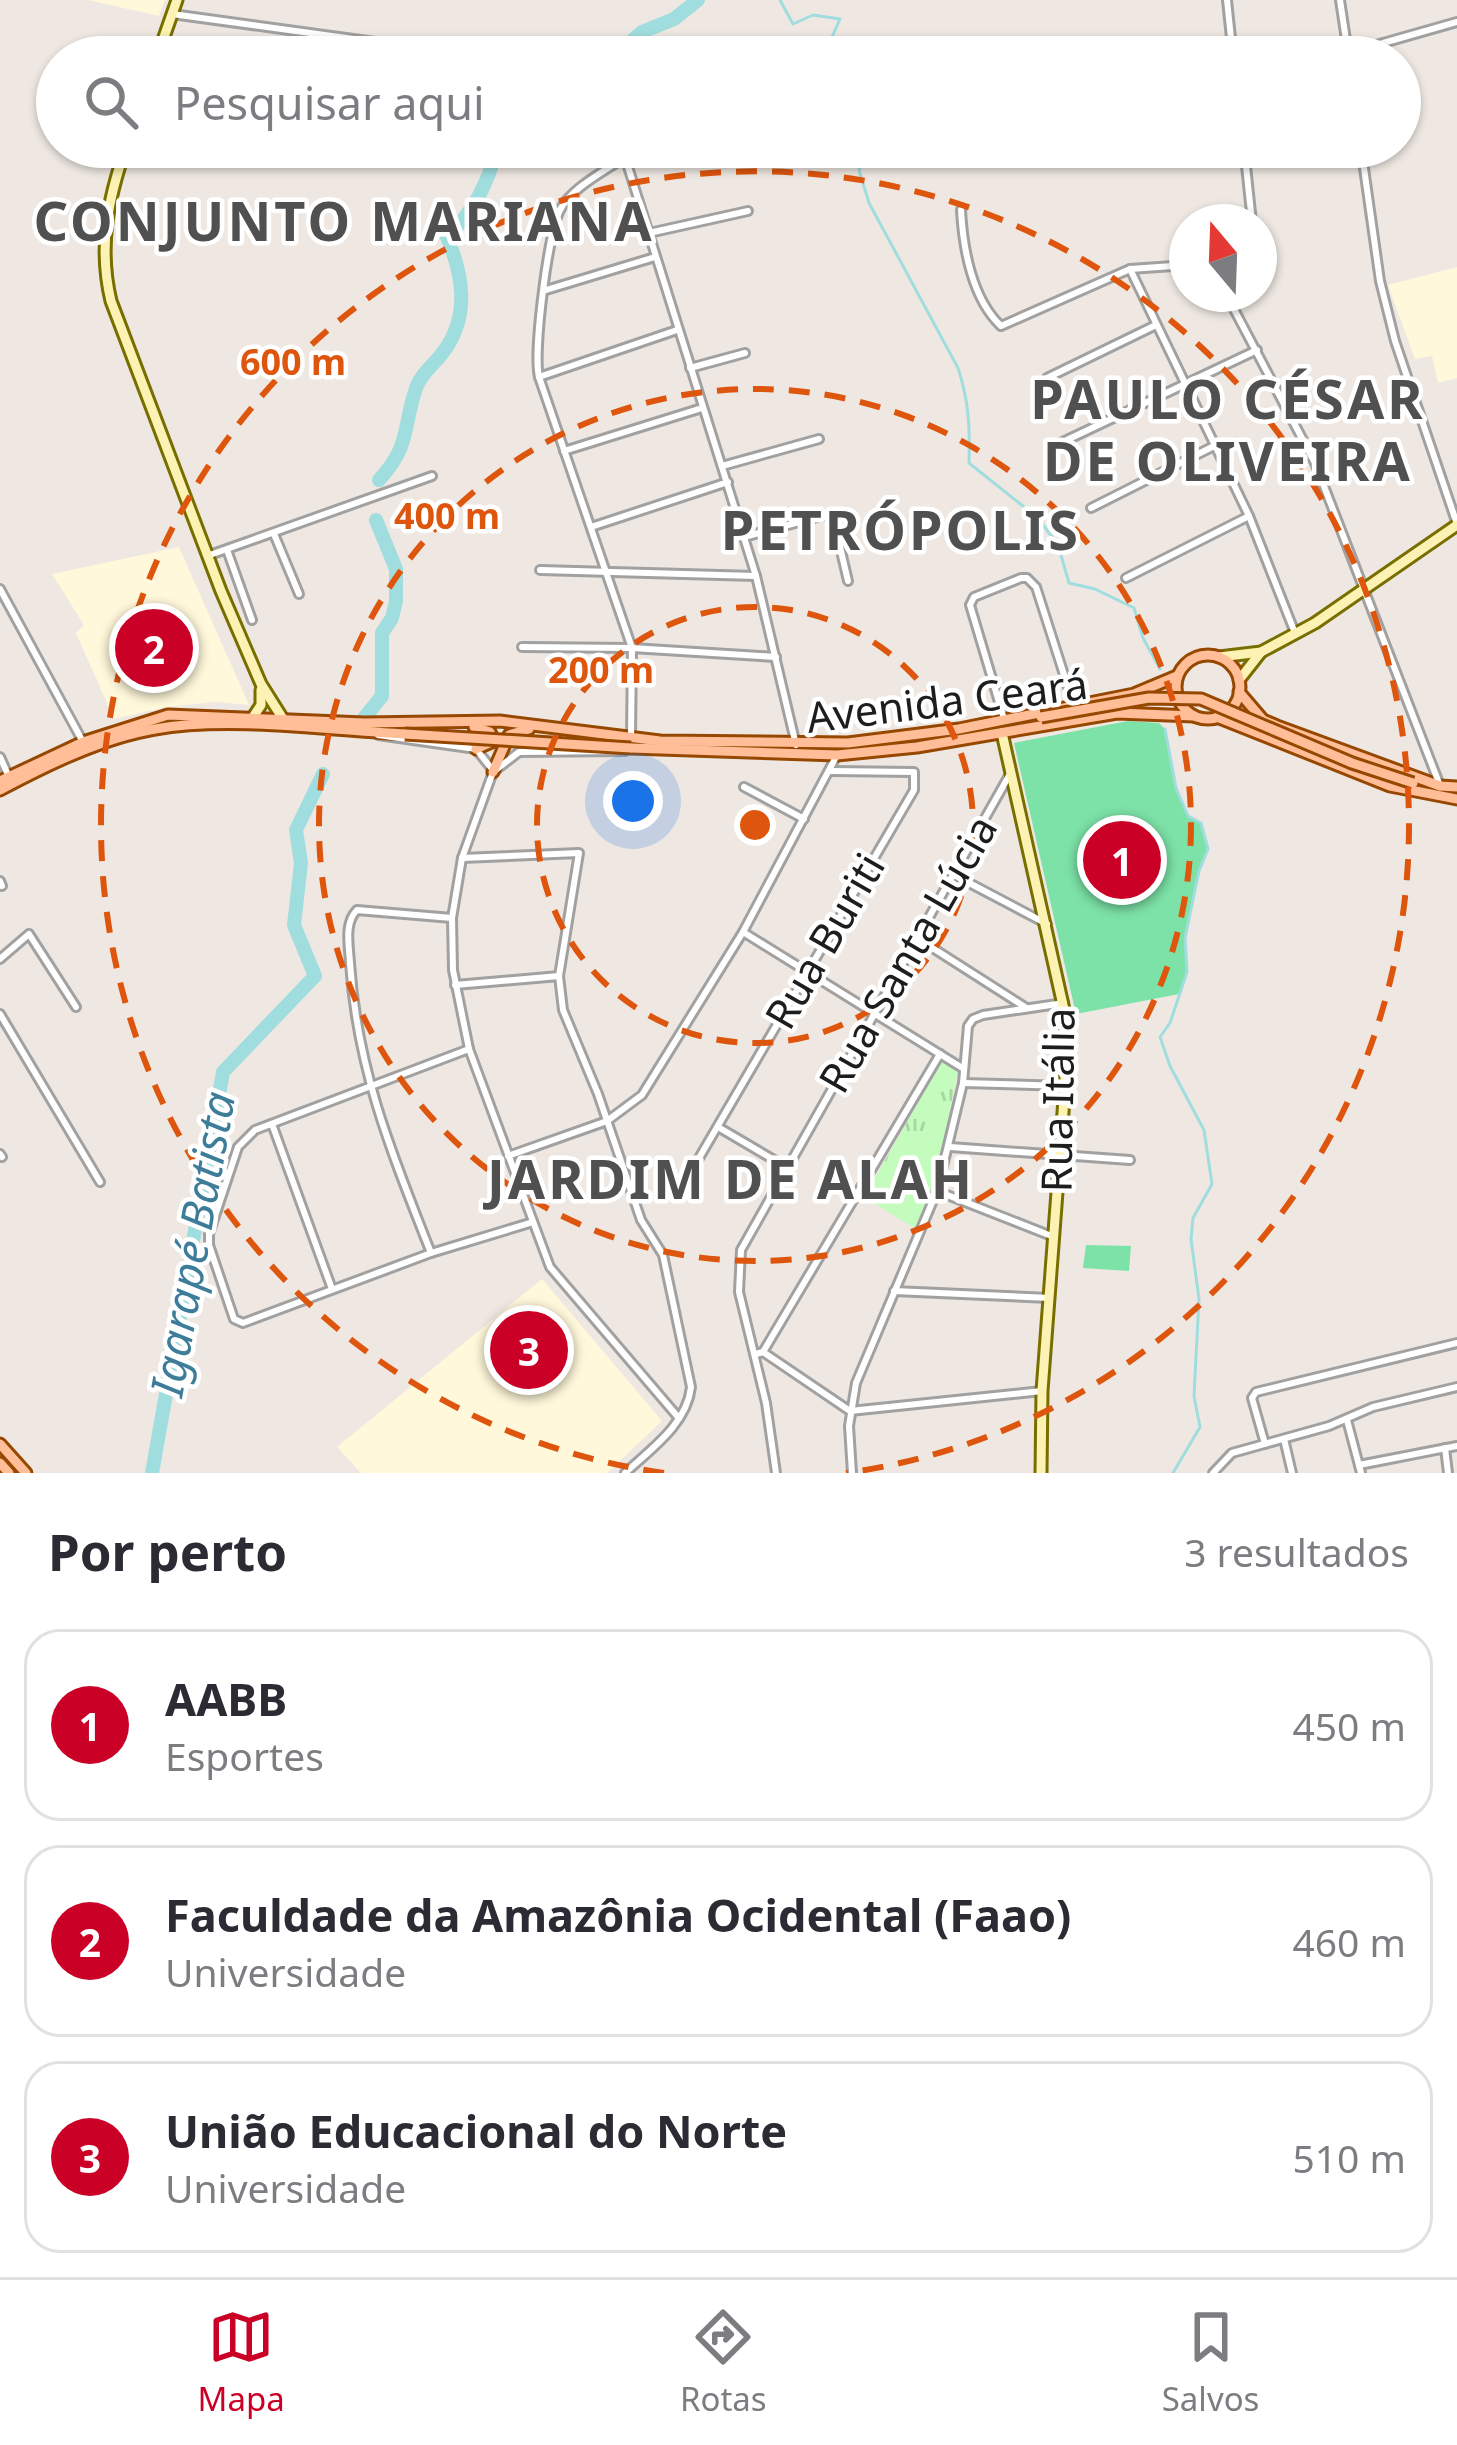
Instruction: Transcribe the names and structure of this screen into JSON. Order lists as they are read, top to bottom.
{
  "streets": {
    "main road": ["Avenida Ceará"],
    "street": ["Rua Buriti", "Rua Santa Lúcia", "Rua Itália"]
  },
  "crossings": [
    ["Avenida Ceará", "Rua Itália"],
    ["Rua Santa Lúcia", "Rua Itália"]
  ],
  "districts": [
    "CONJUNTO MARIANA",
    "PAULO CÉSAR DE OLIVEIRA",
    "PETRÓPOLIS",
    "JARDIM DE ALAH"
  ],
  "water": ["Igarapé Batista"],
  "north": "top",
  "page": {
    "search": "Pesquisar aqui",
    "pins": ["2", "1", "3"],
    "heading": ["Por perto", "3 resultados"],
    "list": [
      {
        "mark": "1",
        "name": "AABB",
        "note": "Esportes",
        "value": "450 m"
      },
      {
        "mark": "2",
        "name": "Faculdade da Amazônia Ocidental (Faao)",
        "note": "Universidade",
        "value": "460 m"
      },
      {
        "mark": "3",
        "name": "União Educacional do Norte",
        "note": "Universidade",
        "value": "510 m"
      }
    ],
    "nav": ["Mapa", "Rotas", "Salvos"]
  },
  "rings": ["600 m", "400 m", "200 m"]
}
